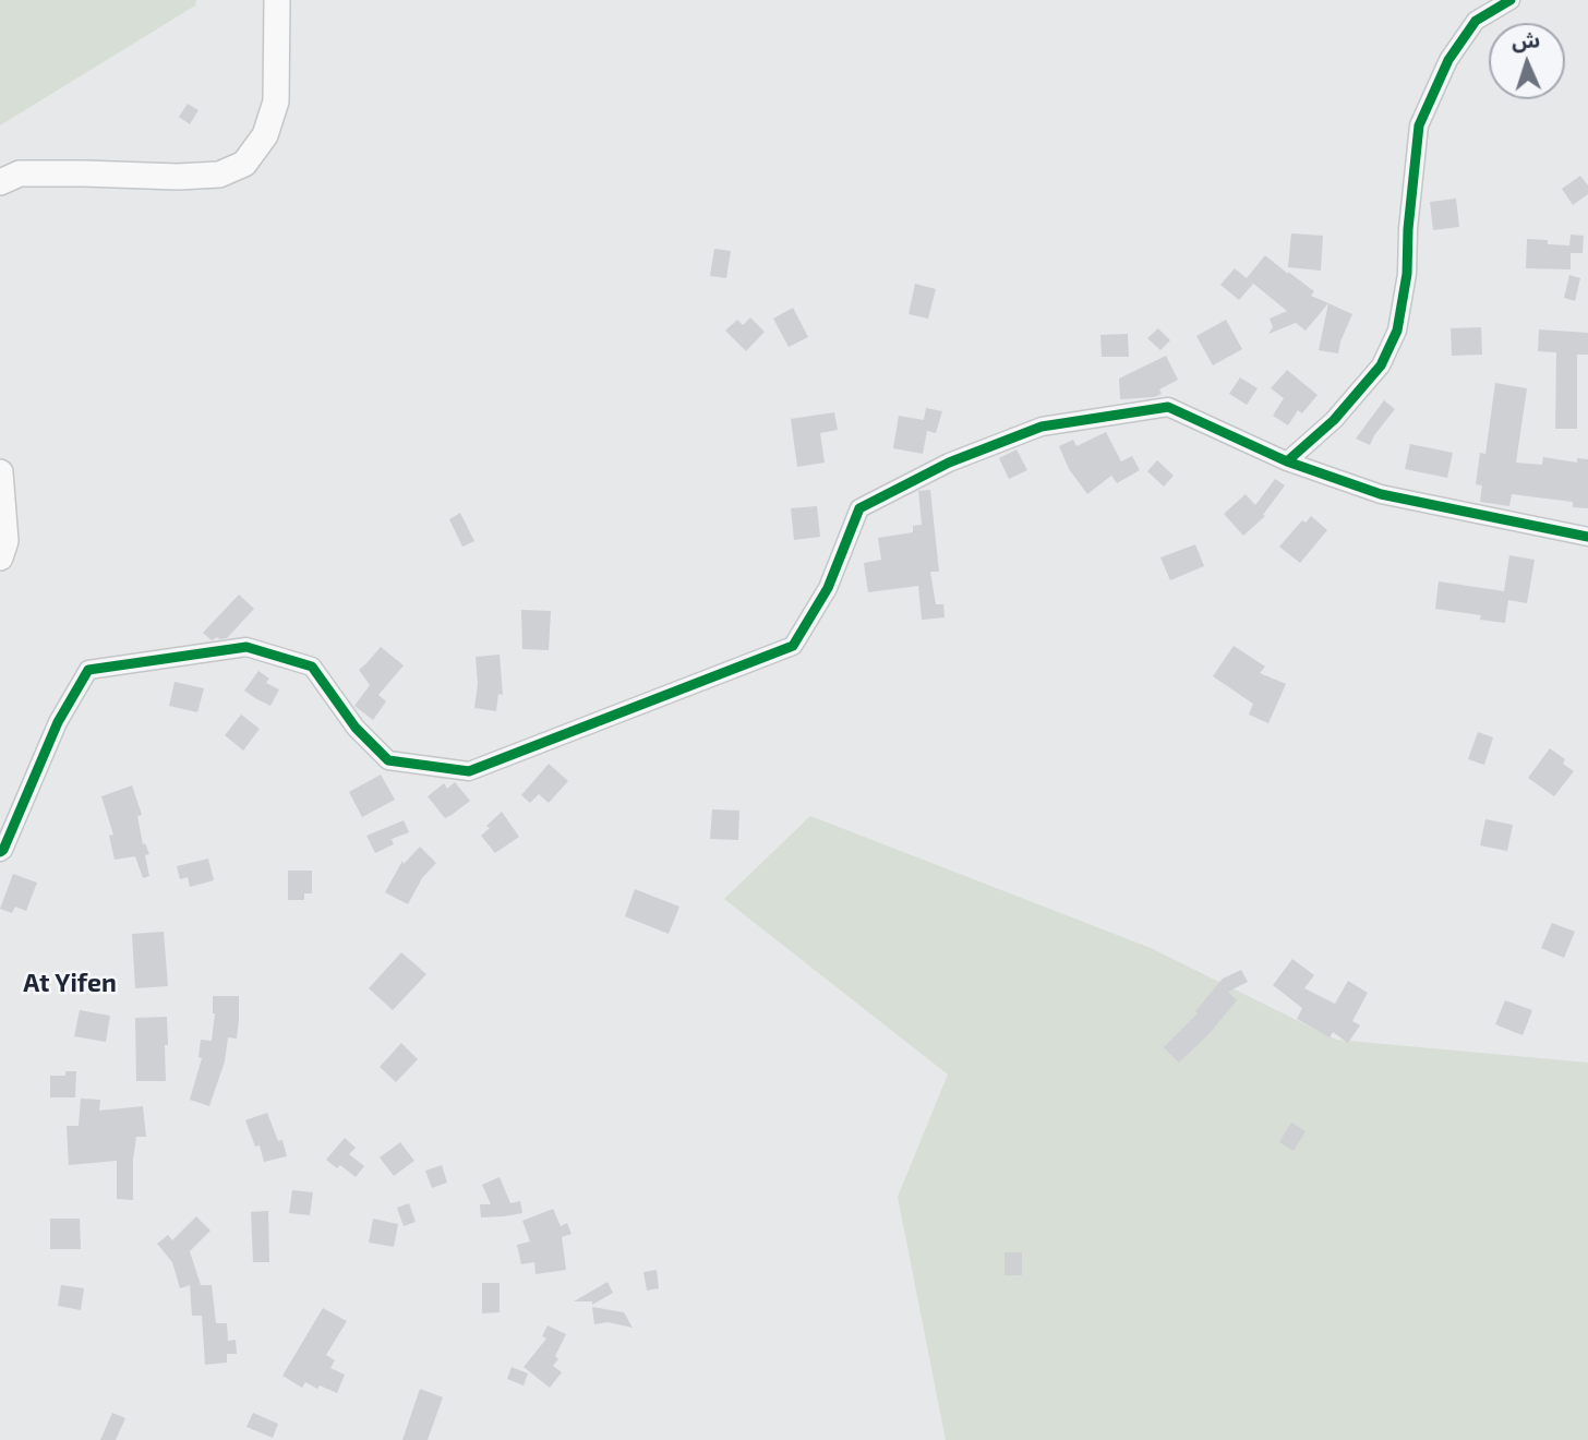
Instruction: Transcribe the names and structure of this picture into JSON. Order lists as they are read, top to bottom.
{
  "districts": ["At Yifen"],
  "north": "top"
}
